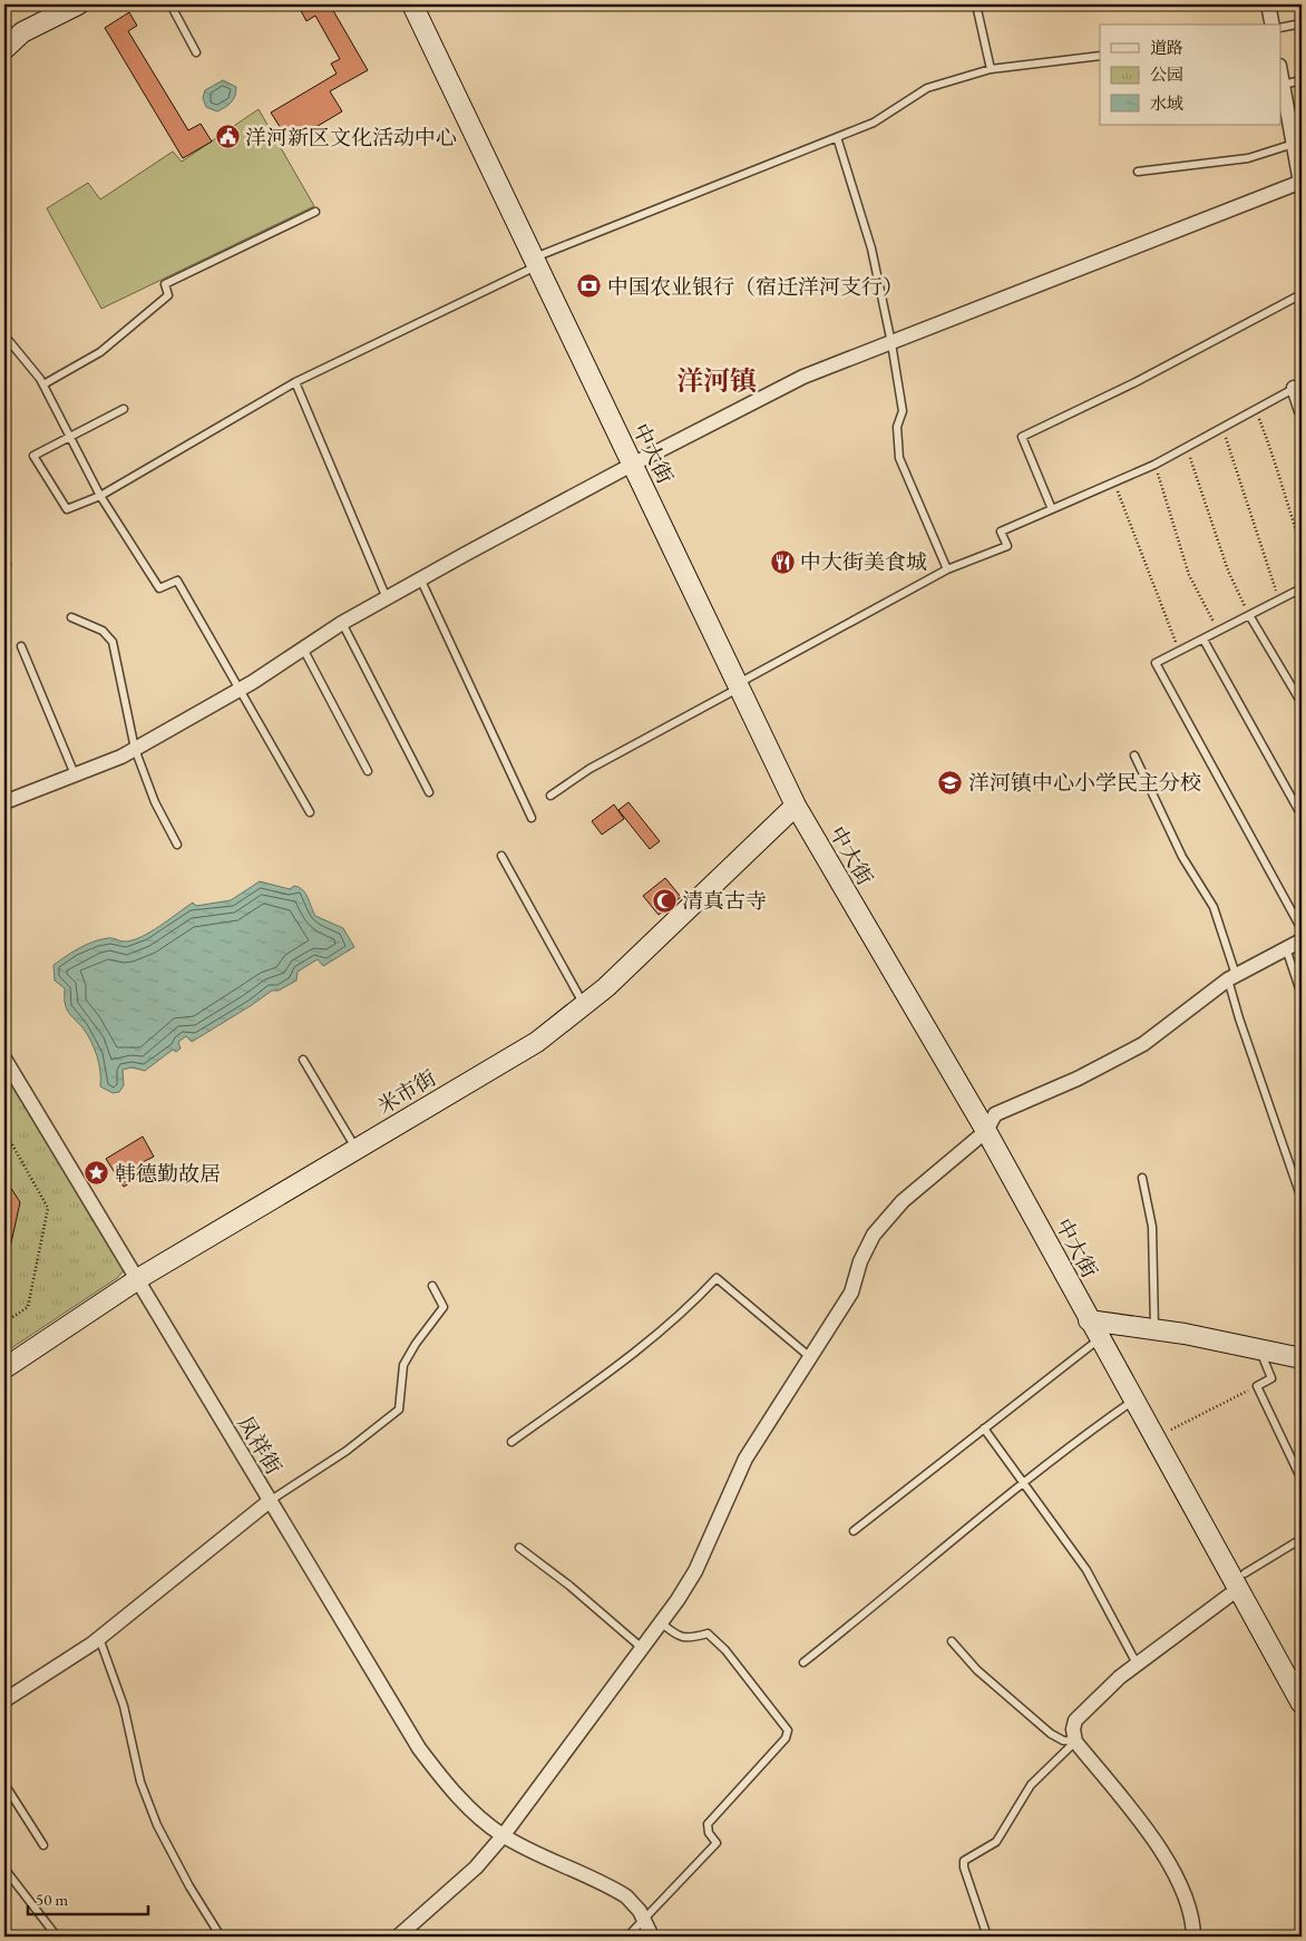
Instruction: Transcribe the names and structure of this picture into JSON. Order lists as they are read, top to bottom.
{
  "streets": {
    "street": ["中大街", "米市街", "凤祥街"]
  },
  "crossings": [
    ["中大街", "米市街"],
    ["米市街", "凤祥街"]
  ],
  "districts": ["洋河镇"],
  "places": {
    "public building": ["洋河新区文化活动中心"],
    "bank": ["中国农业银行（宿迁洋河支行）"],
    "restaurant": ["中大街美食城"],
    "school or university": ["洋河镇中心小学民主分校"],
    "mosque": ["清真古寺"],
    "place": ["韩德勤故居"]
  },
  "legend": ["道路", "公园", "水域"],
  "scale_bar": "50 m"
}
